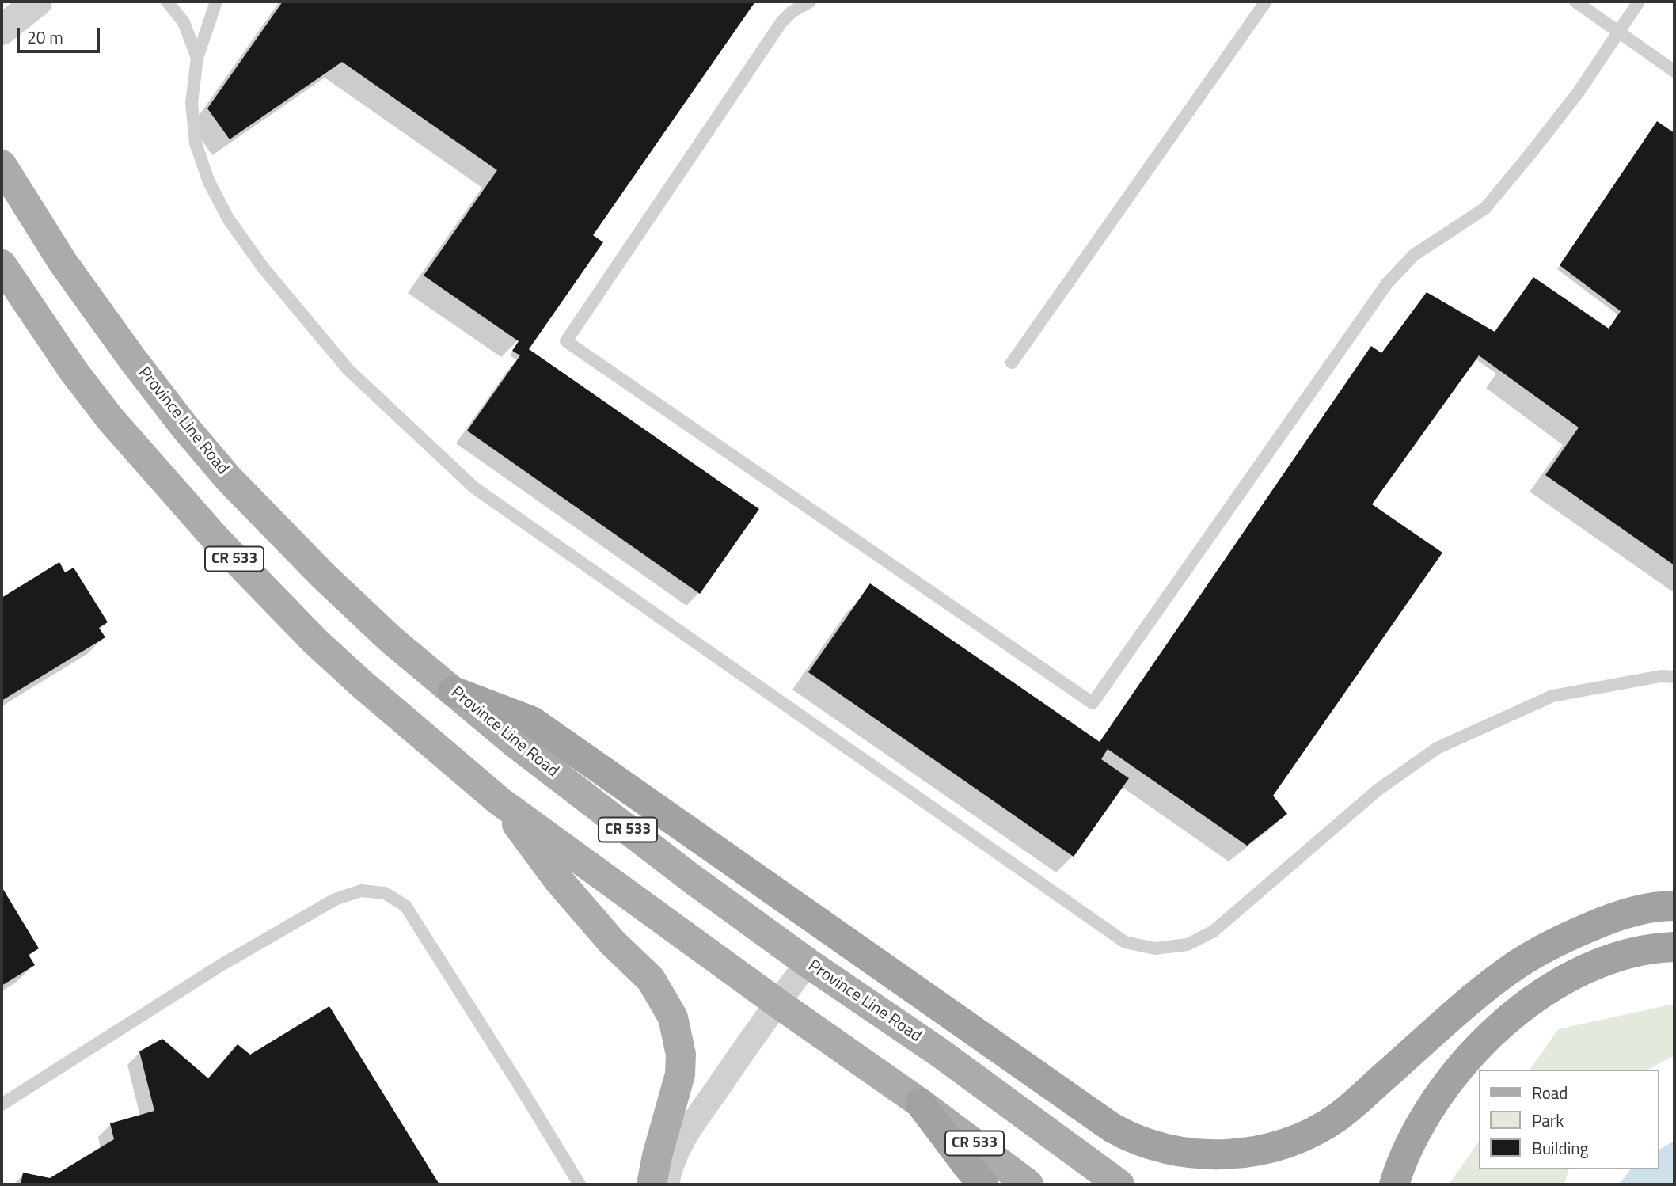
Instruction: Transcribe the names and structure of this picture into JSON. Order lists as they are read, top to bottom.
{
  "streets": {
    "main road": ["Province Line Road", "CR 533"]
  },
  "legend": ["Road", "Park", "Building"],
  "scale_bar": "20 m"
}
